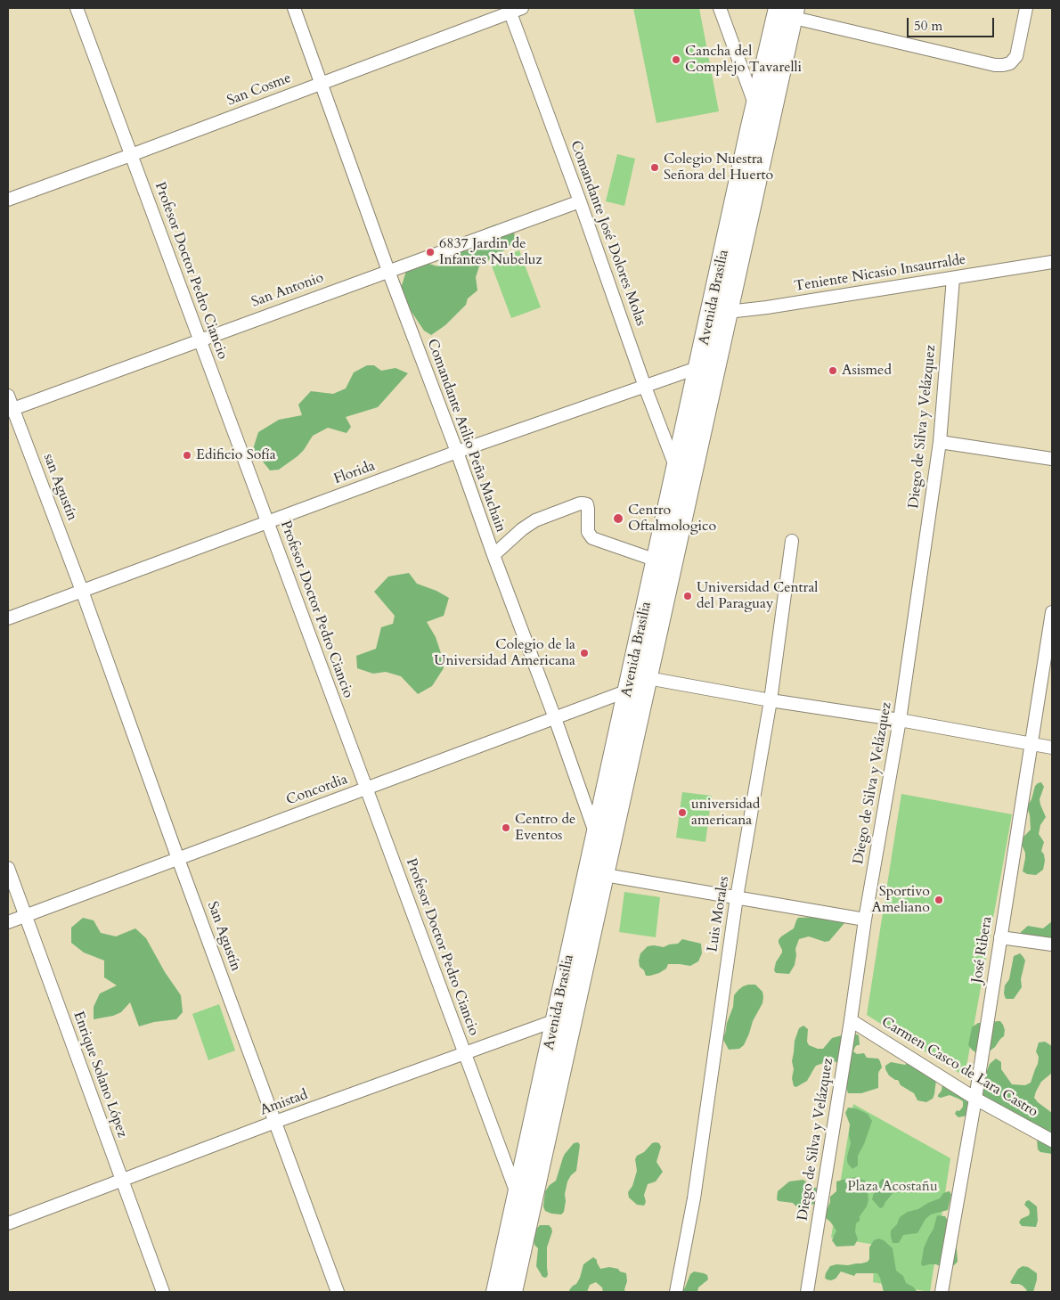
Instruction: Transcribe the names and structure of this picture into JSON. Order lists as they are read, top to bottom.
{
  "streets": {
    "main road": ["Avenida Brasilia"],
    "street": [
      "San Cosme",
      "Comandante José Dolores Molas",
      "Profesor Doctor Pedro Ciancio",
      "Teniente Nicasio Insaurralde",
      "San Antonio",
      "Diego de Silva y Velázquez",
      "Comandante Atilio Peña Machain",
      "Florida",
      "san Agustín",
      "Concordia",
      "Luis Morales",
      "San Agustín",
      "José Ribera",
      "Carmen Casco de Lara Castro",
      "Enrique Solano López",
      "Amistad"
    ]
  },
  "crossings": [
    ["San Cosme", "Comandante José Dolores Molas"],
    ["San Cosme", "Profesor Doctor Pedro Ciancio"],
    ["San Cosme", "Comandante Atilio Peña Machain"],
    ["Comandante José Dolores Molas", "San Antonio"],
    ["Comandante José Dolores Molas", "Avenida Brasilia"],
    ["Comandante José Dolores Molas", "Florida"],
    ["Profesor Doctor Pedro Ciancio", "San Antonio"],
    ["Profesor Doctor Pedro Ciancio", "Avenida Brasilia"],
    ["Profesor Doctor Pedro Ciancio", "Florida"],
    ["Profesor Doctor Pedro Ciancio", "Concordia"],
    ["Profesor Doctor Pedro Ciancio", "Amistad"],
    ["Teniente Nicasio Insaurralde", "Avenida Brasilia"],
    ["Teniente Nicasio Insaurralde", "Diego de Silva y Velázquez"],
    ["San Antonio", "Comandante Atilio Peña Machain"],
    ["San Antonio", "san Agustín"],
    ["Avenida Brasilia", "Comandante Atilio Peña Machain"],
    ["Avenida Brasilia", "Florida"],
    ["Avenida Brasilia", "Concordia"],
    ["Avenida Brasilia", "Amistad"],
    ["Diego de Silva y Velázquez", "Carmen Casco de Lara Castro"],
    ["Comandante Atilio Peña Machain", "Florida"],
    ["Comandante Atilio Peña Machain", "Concordia"],
    ["Florida", "san Agustín"],
    ["Florida", "San Agustín"],
    ["san Agustín", "San Agustín"],
    ["Concordia", "San Agustín"],
    ["Concordia", "Enrique Solano López"],
    ["San Agustín", "Amistad"],
    ["José Ribera", "Carmen Casco de Lara Castro"],
    ["Enrique Solano López", "Amistad"]
  ],
  "parks": ["Plaza Acostañu"],
  "places": [
    "Cancha del Complejo Tavarelli",
    "Colegio Nuestra Señora del Huerto",
    "6837 Jardin de Infantes Nubeluz",
    "Asismed",
    "Edificio Sofía",
    "Centro Oftalmologico",
    "Universidad Central del Paraguay",
    "Colegio de la Universidad Americana",
    "universidad americana",
    "Centro de Eventos",
    "Sportivo Ameliano"
  ],
  "scale_bar": "50 m"
}
